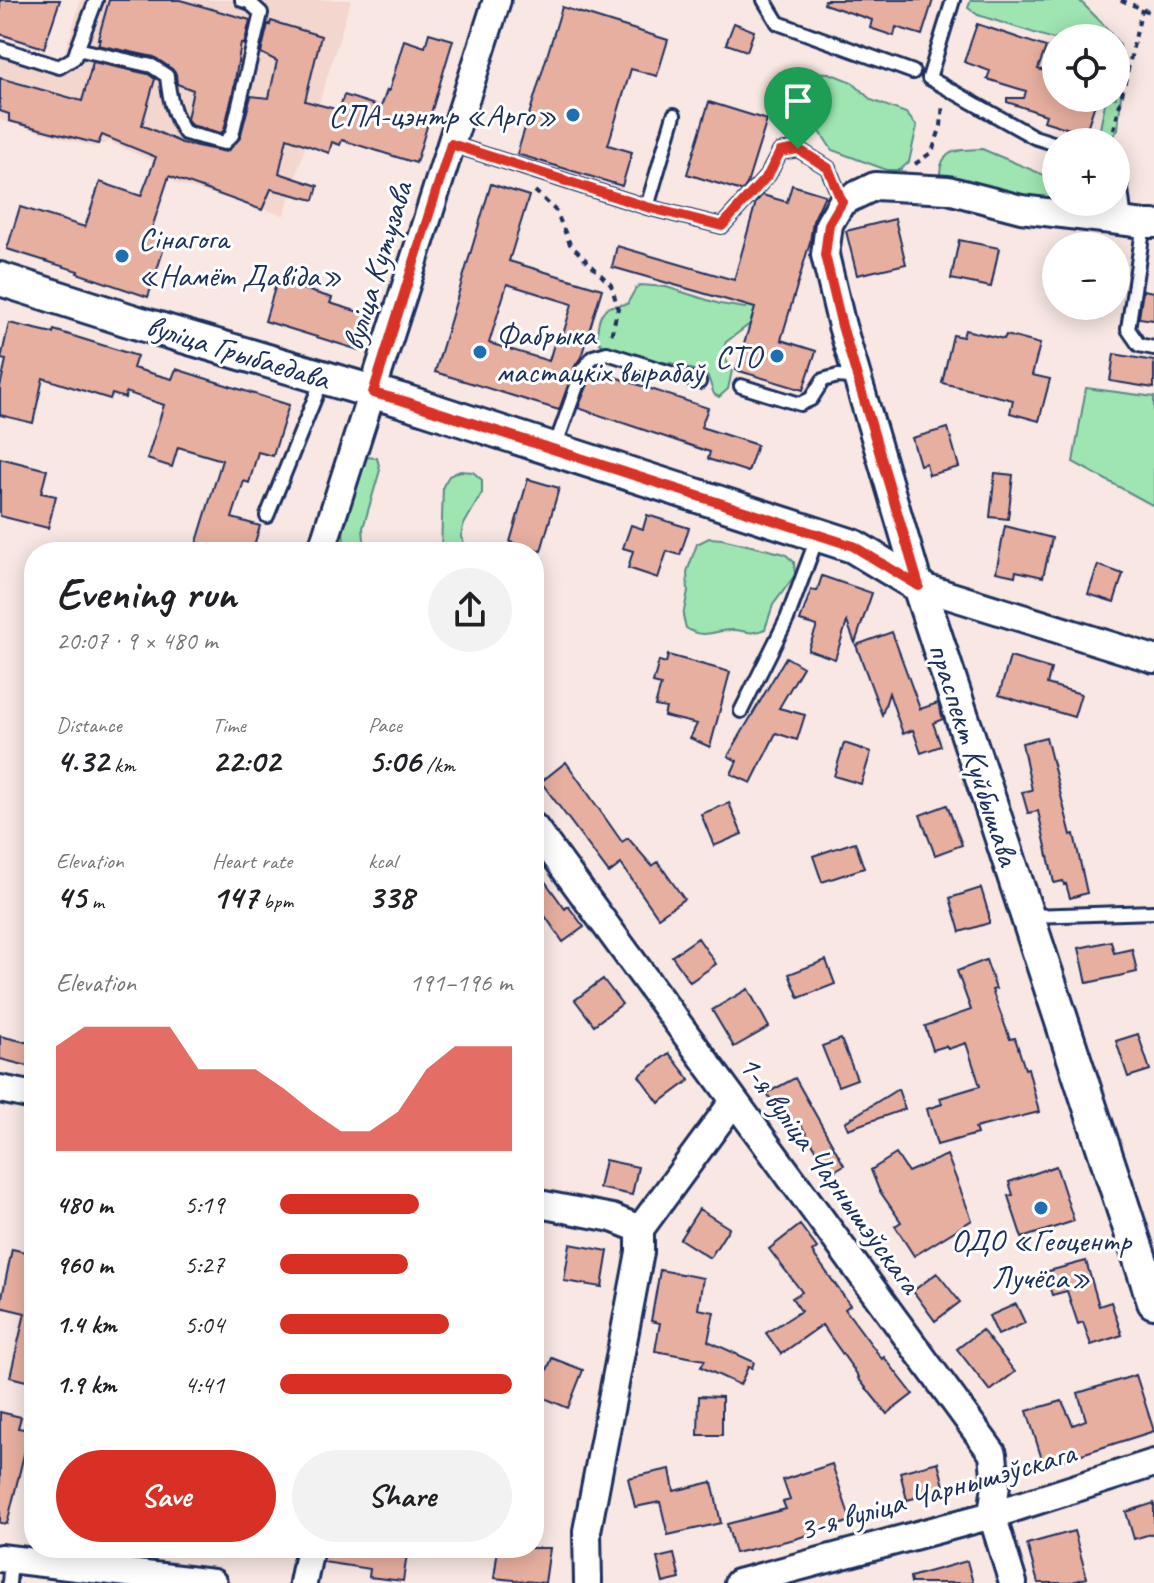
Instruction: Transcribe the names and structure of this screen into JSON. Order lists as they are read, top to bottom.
{
  "streets": {
    "street": [
      "вуліца Кутузава",
      "вуліца Грыбаедава",
      "праспект Куйбышава",
      "1-я вуліца Чарнышэўскага",
      "3-я вуліца Чарнышэўскага"
    ]
  },
  "crossings": [
    ["вуліца Кутузава", "вуліца Грыбаедава"],
    ["вуліца Грыбаедава", "праспект Куйбышава"],
    ["1-я вуліца Чарнышэўскага", "3-я вуліца Чарнышэўскага"]
  ],
  "places": [
    "СПА-цэнтр «Арго»",
    "Сінагога «Намёт Давіда»",
    "Фабрыка мастацкіх вырабаў",
    "СТО",
    "ОДО «Геоцентр Лучёса»"
  ],
  "page": {
    "map_buttons": ["+", "−"],
    "heading": ["Evening run", "20:07 · 9 × 480 m"],
    "stats": [
      ["Distance", "4.32 km"],
      ["Time", "22:02"],
      ["Pace", "5:06 /km"],
      ["Elevation", "45 m"],
      ["Heart rate", "147 bpm"],
      ["kcal", "338"]
    ],
    "chart": ["Elevation", "191–196 m"],
    "list": [
      {
        "name": "480 m",
        "note": "5:19"
      },
      {
        "name": "960 m",
        "note": "5:27"
      },
      {
        "name": "1.4 km",
        "note": "5:04"
      },
      {
        "name": "1.9 km",
        "note": "4:41"
      }
    ],
    "buttons": ["Save", "Share"]
  }
}
